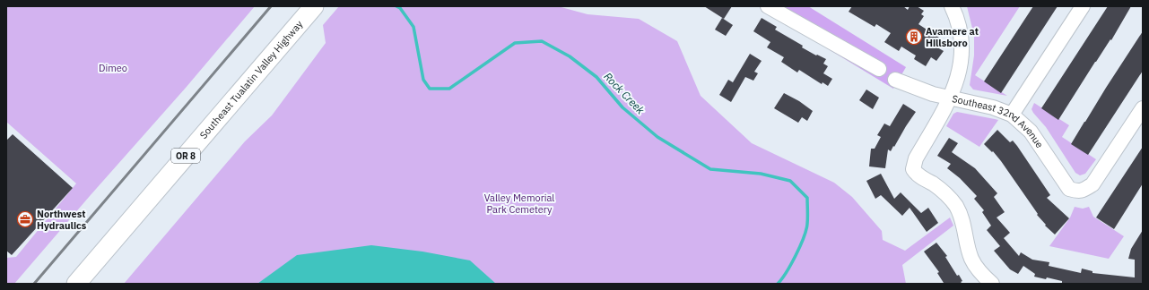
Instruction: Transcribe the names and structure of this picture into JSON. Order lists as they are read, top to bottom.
{
  "streets": {
    "main road": ["Southeast Tualatin Valley Highway", "OR 8"],
    "street": ["Southeast 32nd Avenue"]
  },
  "water": ["Rock Creek"],
  "parks": ["Dimeo", "Valley Memorial Park Cemetery"],
  "places": {
    "building": ["Avamere at Hillsboro"],
    "office": ["Northwest Hydraulics"]
  }
}
